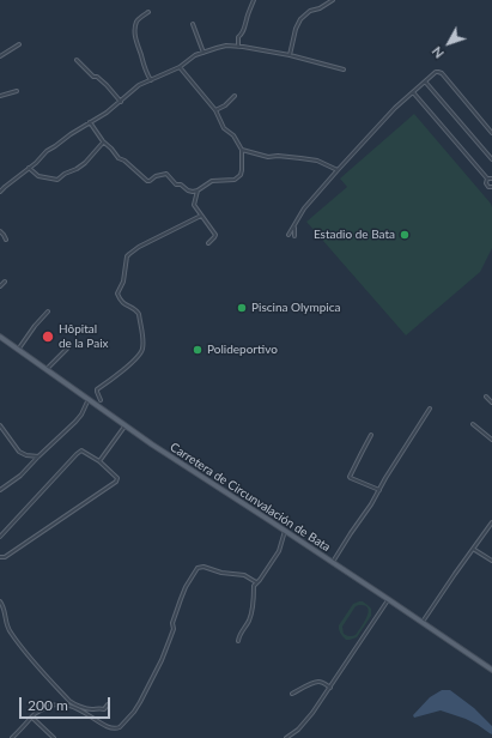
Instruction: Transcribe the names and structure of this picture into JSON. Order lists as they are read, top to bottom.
{
  "streets": {
    "main road": ["Carretera de Circunvalación de Bata"]
  },
  "places": [
    "Estadio de Bata",
    "Piscina Olympica",
    "Hôpital de la Paix",
    "Polideportivo"
  ],
  "scale_bar": "200 m",
  "north": "bottom left"
}
